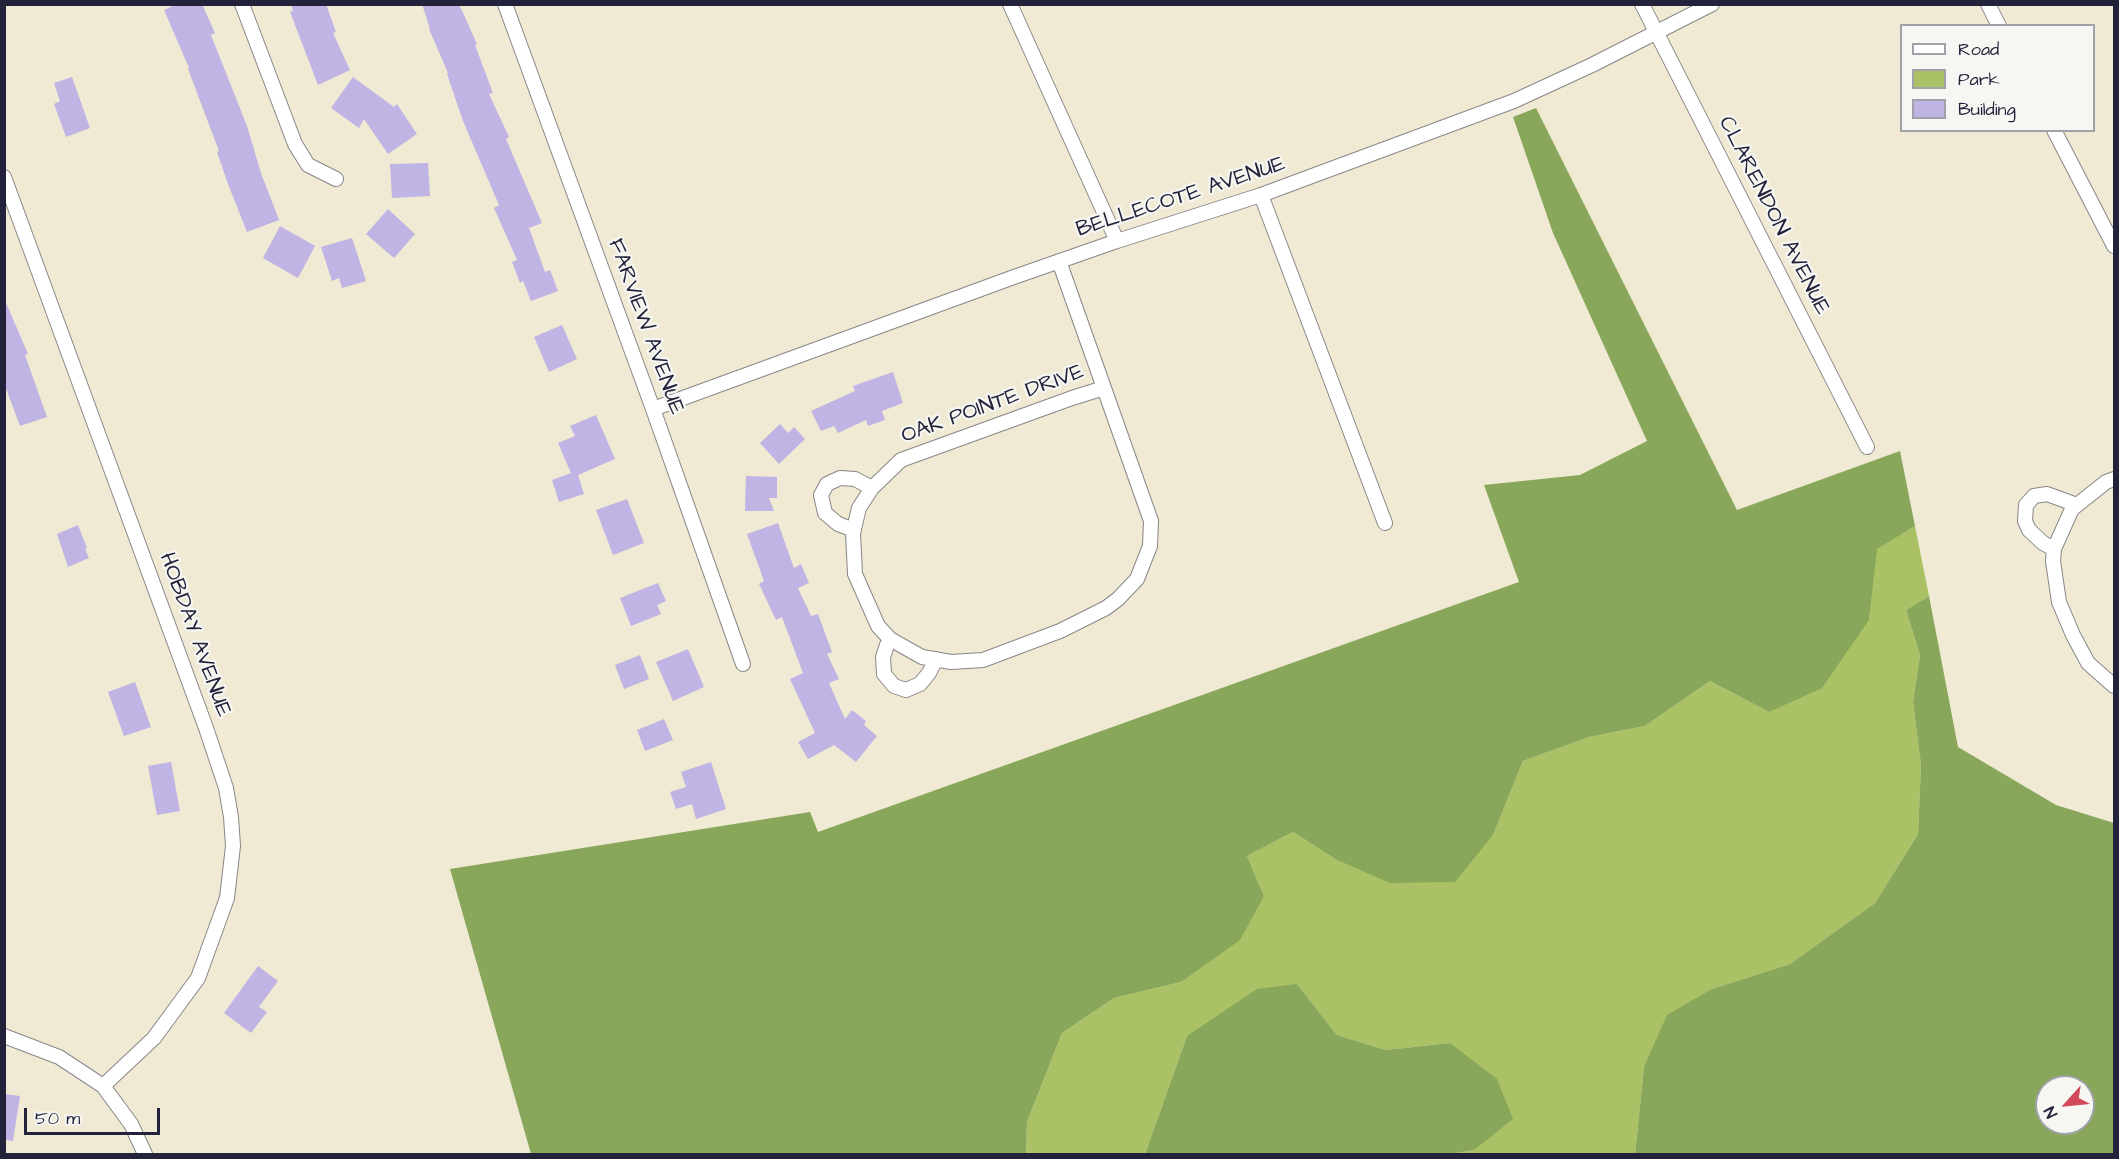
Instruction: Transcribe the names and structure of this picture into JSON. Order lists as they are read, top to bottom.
{
  "streets": {
    "street": [
      "BELLECOTE AVENUE",
      "CLARENDON AVENUE",
      "FARVIEW AVENUE",
      "OAK POINTE DRIVE",
      "HOBDAY AVENUE"
    ]
  },
  "crossings": [
    ["BELLECOTE AVENUE", "CLARENDON AVENUE"],
    ["BELLECOTE AVENUE", "FARVIEW AVENUE"],
    ["BELLECOTE AVENUE", "OAK POINTE DRIVE"]
  ],
  "legend": ["Road", "Park", "Building"],
  "scale_bar": "50 m",
  "north": "bottom left"
}
